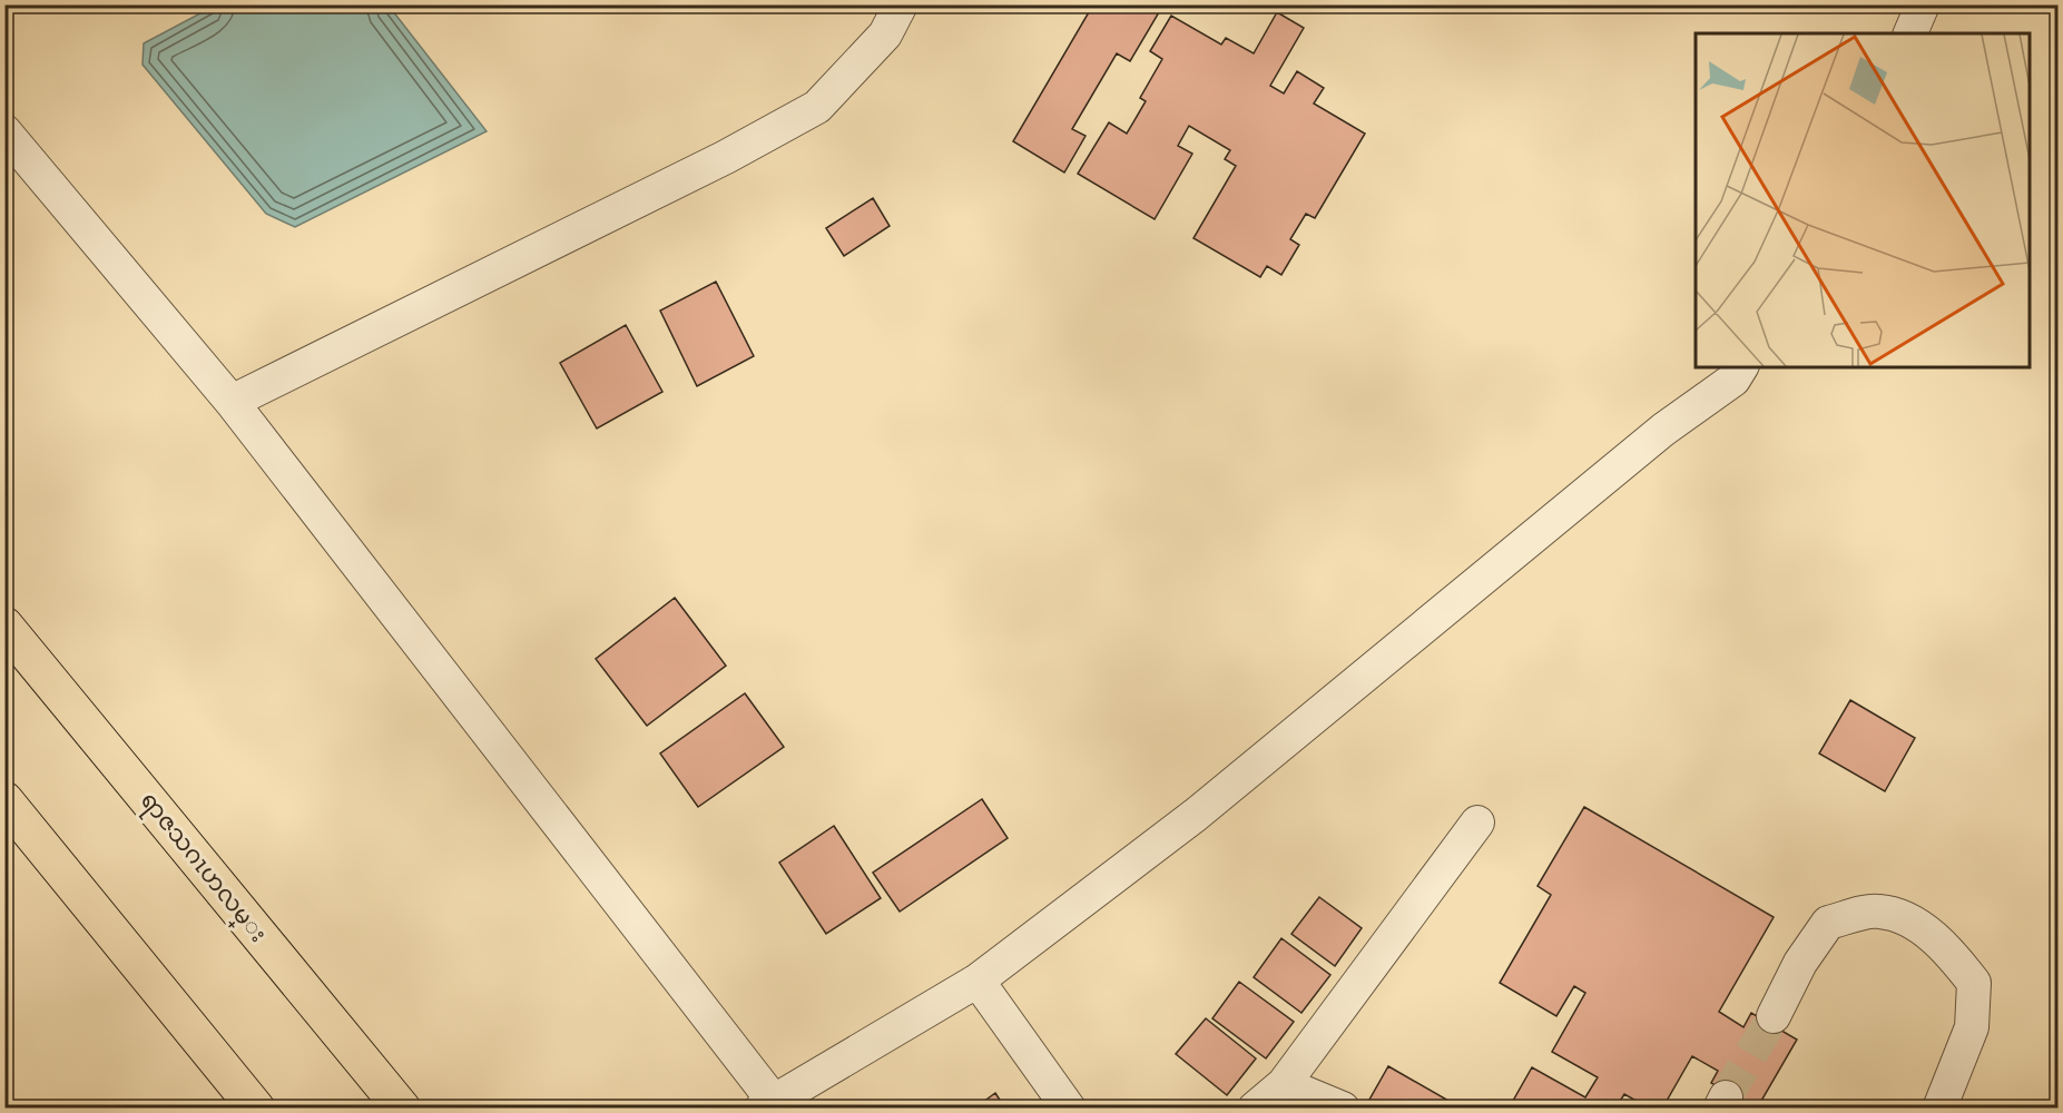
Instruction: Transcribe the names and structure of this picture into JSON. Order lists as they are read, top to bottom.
{
  "streets": {
    "main road": ["ရာဇသဂၤဟလမ္း"]
  }
}
